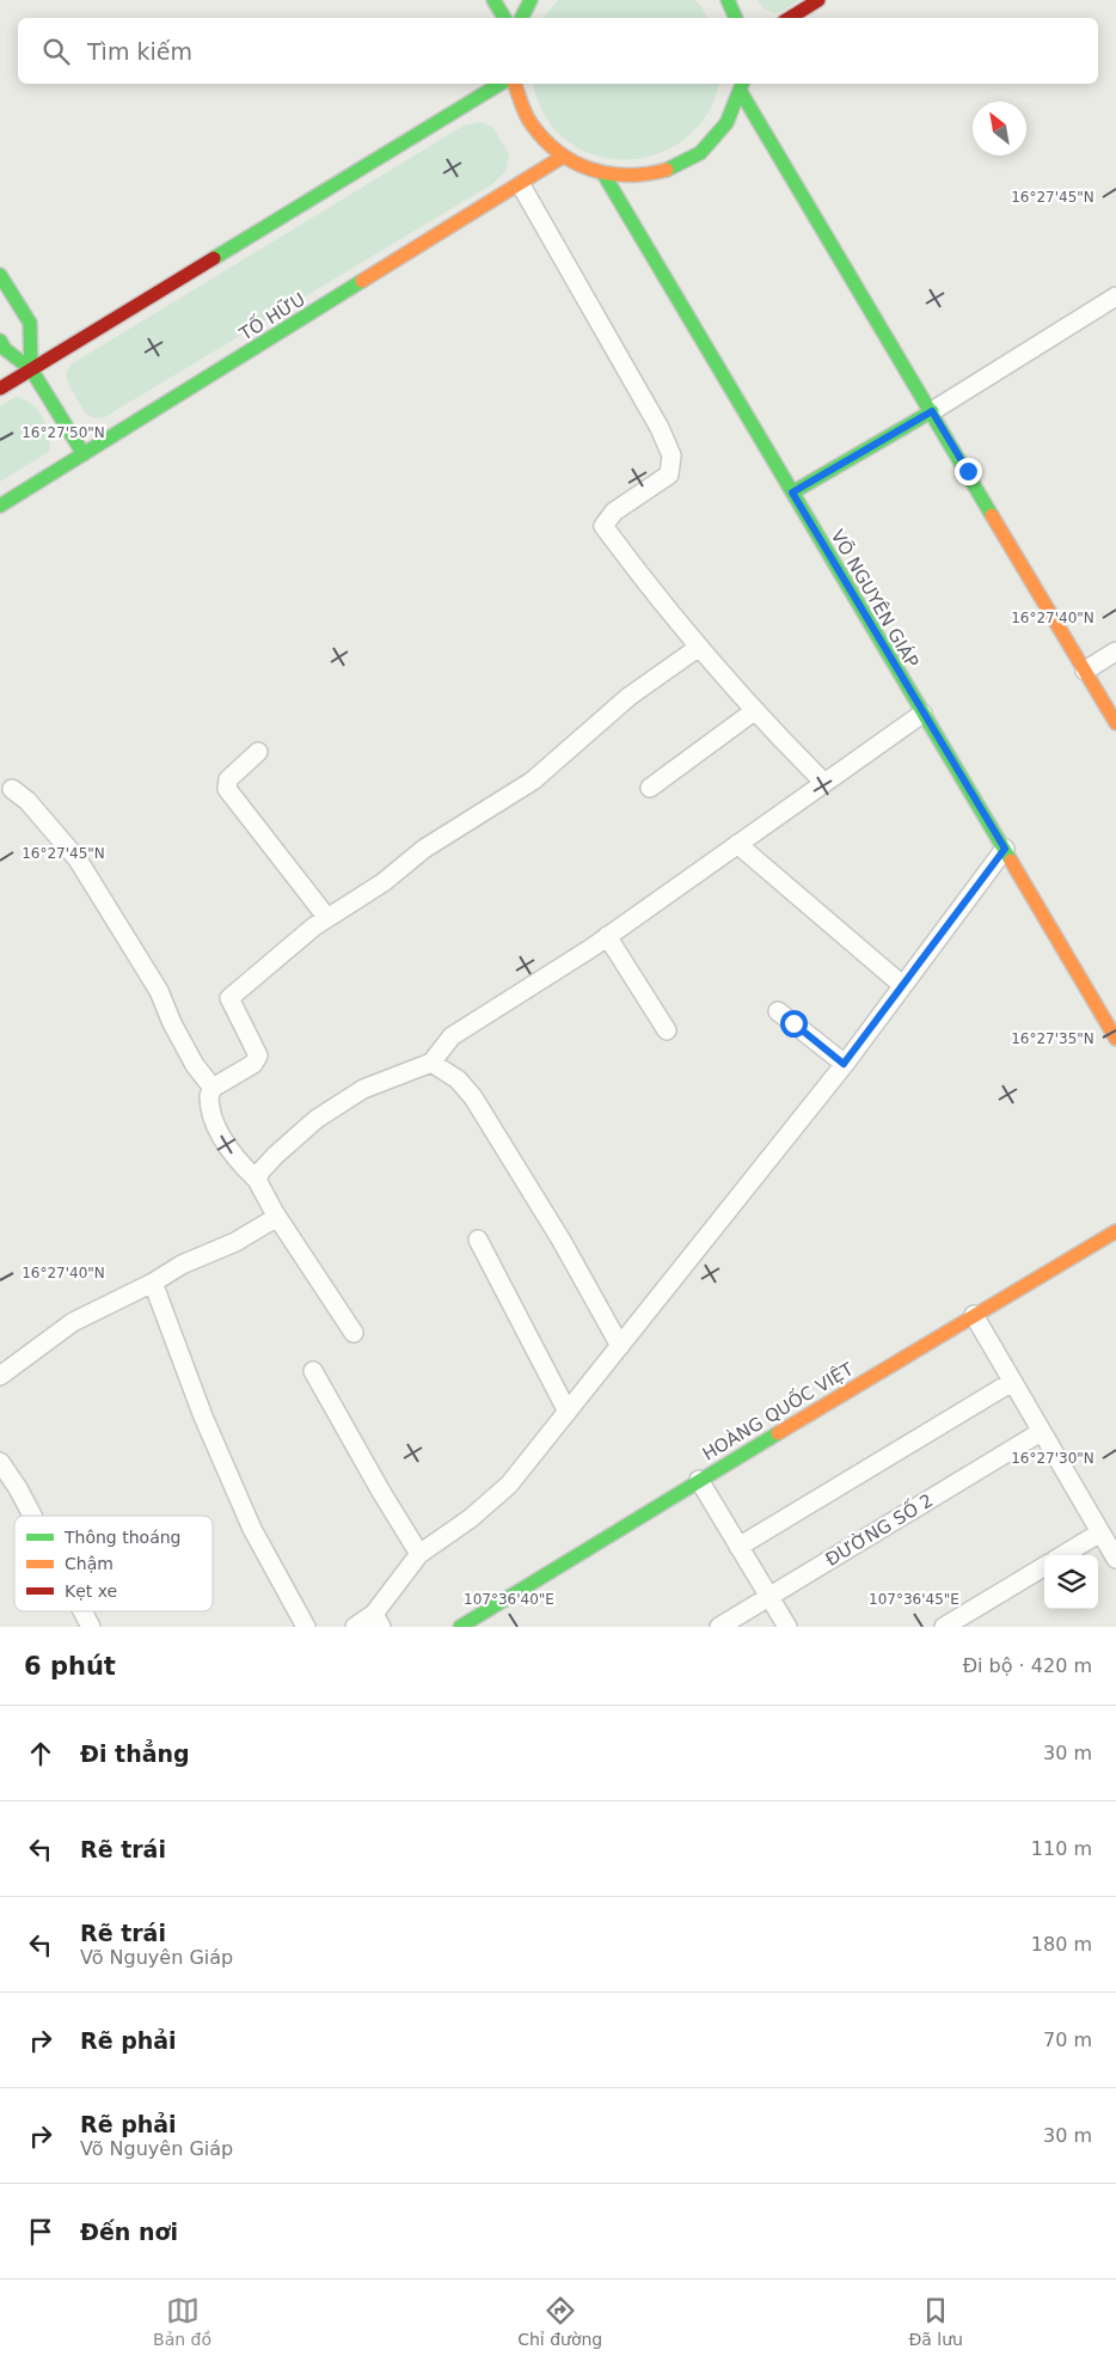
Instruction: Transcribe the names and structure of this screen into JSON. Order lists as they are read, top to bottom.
{
  "streets": {
    "street": [
      "TỐ HỮU",
      "VÕ NGUYÊN GIÁP",
      "HOÀNG QUỐC VIỆT",
      "ĐƯỜNG SỐ 2"
    ]
  },
  "legend": ["Thông thoáng", "Chậm", "Kẹt xe"],
  "north": "top left",
  "page": {
    "search": "Tìm kiếm",
    "heading": ["6 phút", "Đi bộ · 420 m"],
    "list": [
      ["Đi thẳng", "30 m"],
      ["Rẽ trái", "110 m"],
      ["Rẽ trái", "Võ Nguyên Giáp", "180 m"],
      ["Rẽ phải", "70 m"],
      ["Rẽ phải", "Võ Nguyên Giáp", "30 m"],
      "Đến nơi"
    ],
    "nav": ["Bản đồ", "Chỉ đường", "Đã lưu"]
  },
  "coordinates": [
    "16°27'45\"N",
    "16°27'50\"N",
    "16°27'40\"N",
    "16°27'35\"N",
    "16°27'30\"N",
    "107°36'40\"E",
    "107°36'45\"E"
  ]
}
